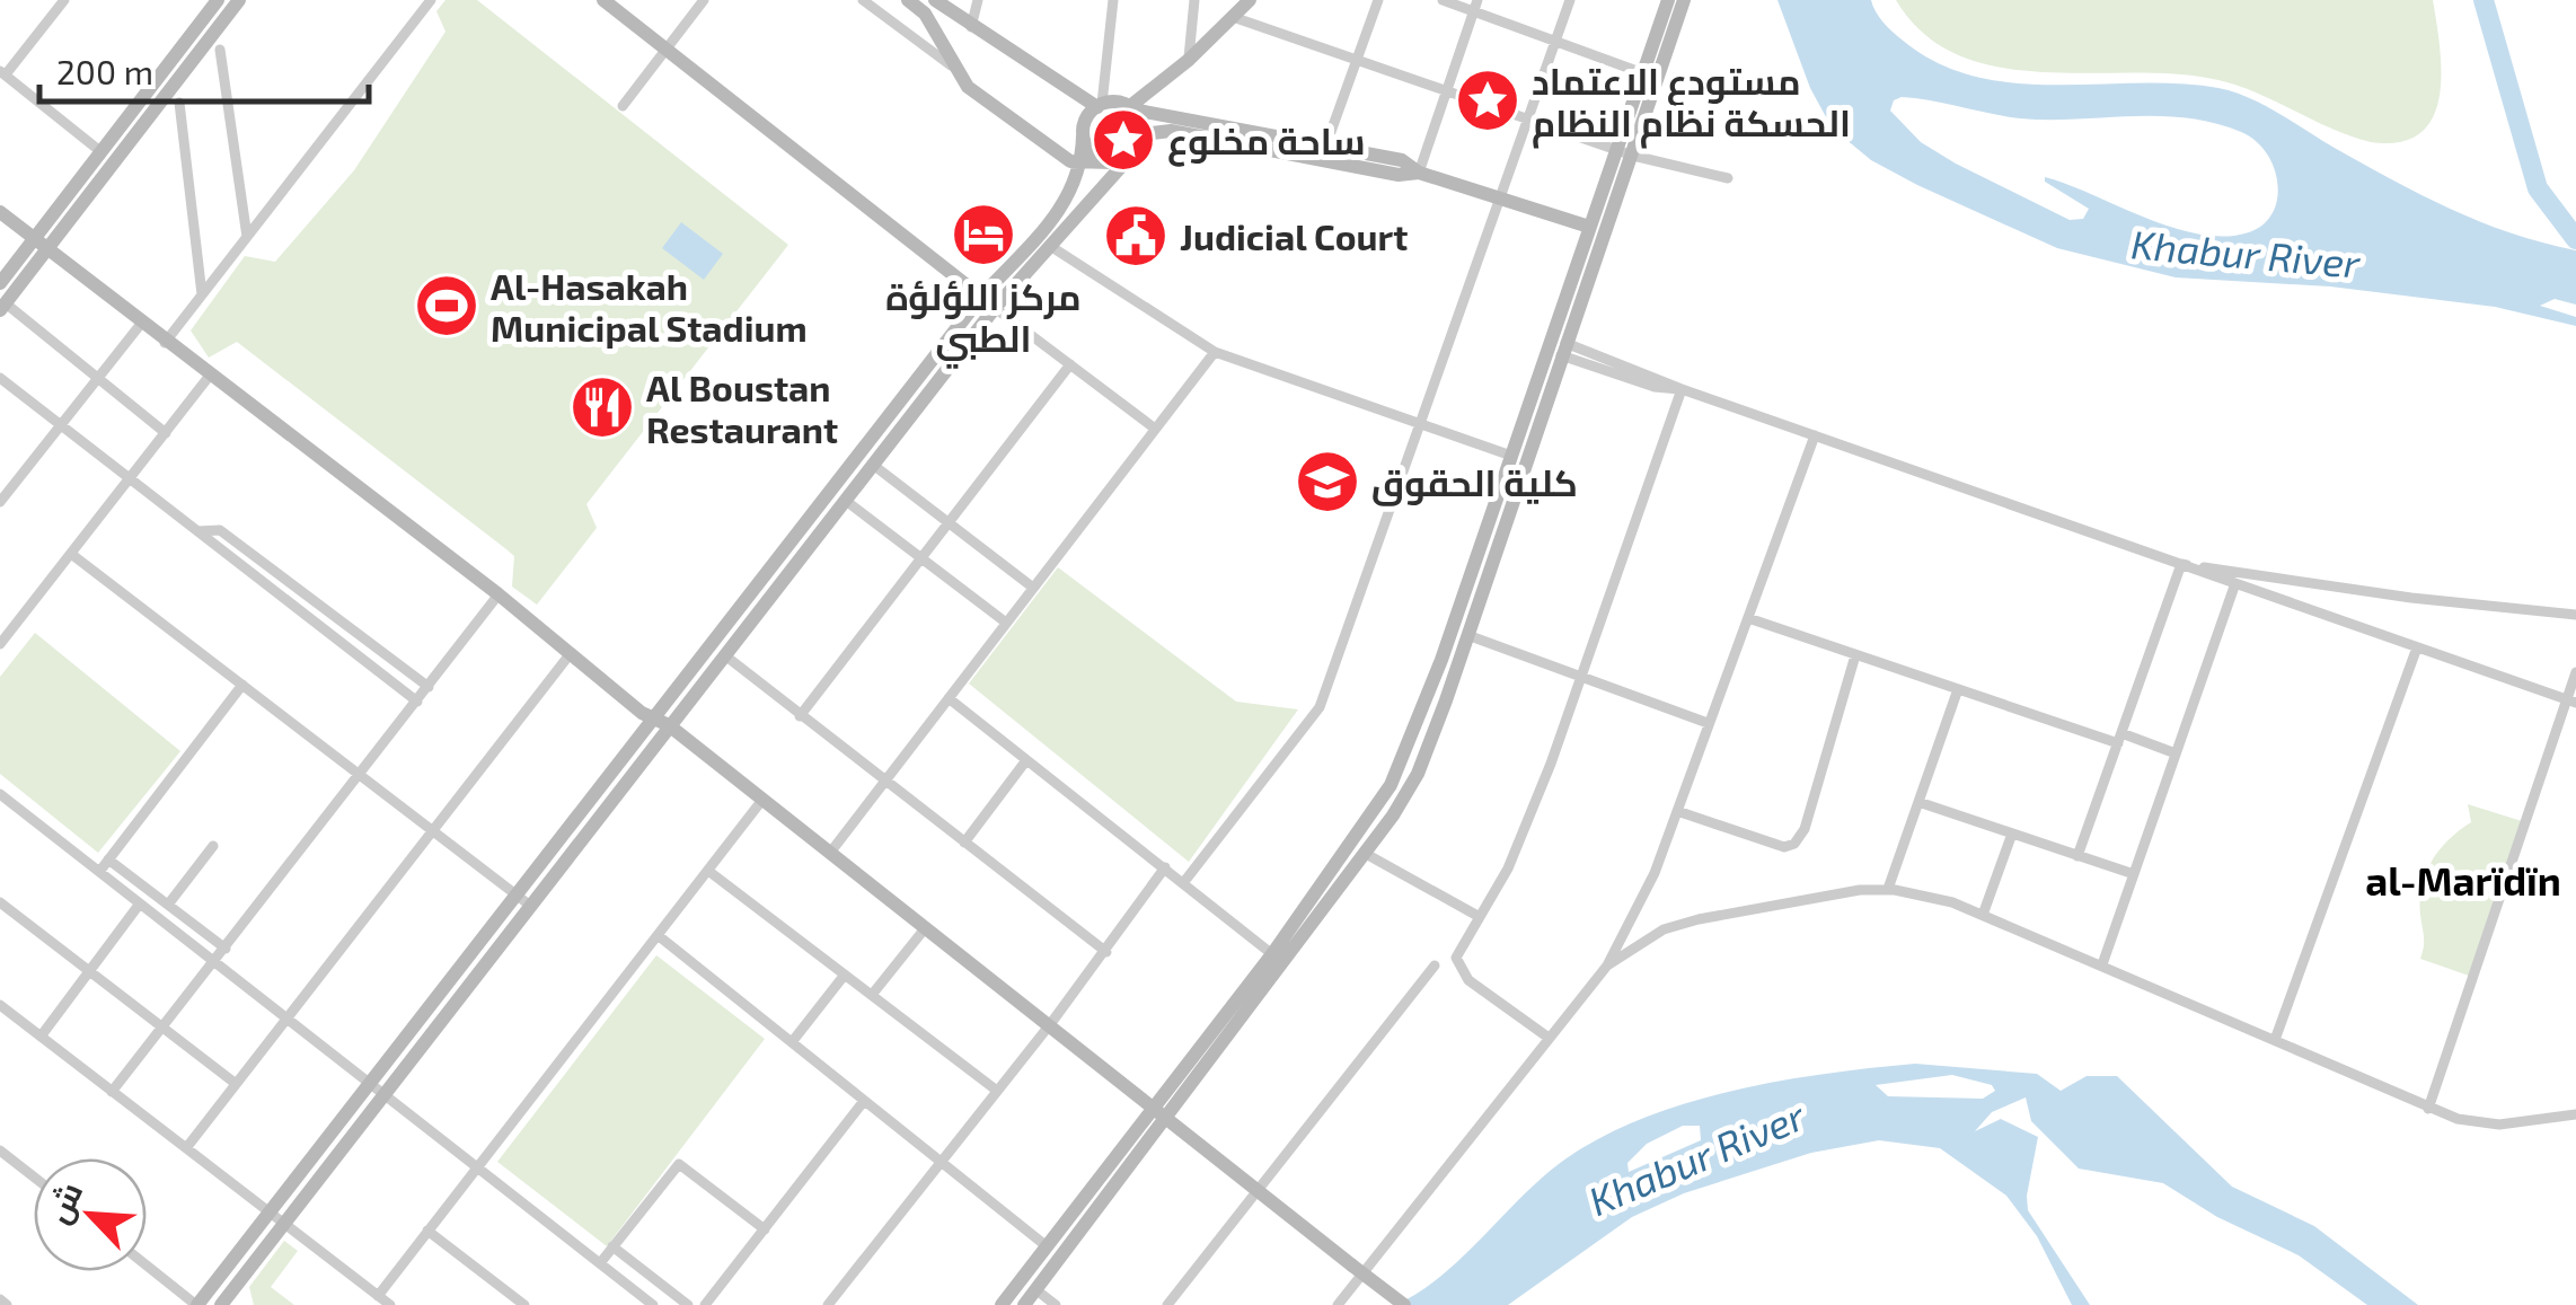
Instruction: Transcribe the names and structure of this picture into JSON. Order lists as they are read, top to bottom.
{
  "districts": ["al-Marïdïn"],
  "water": ["Khabur River"],
  "places": {
    "place": ["مستودع الاعتماد الحسكة نظام النظام", "ساحة مخلوع"],
    "hotel": ["مركز اللؤلؤة الطبي"],
    "public building": ["Judicial Court"],
    "sports": ["Al-Hasakah Municipal Stadium"],
    "restaurant": ["Al Boustan Restaurant"],
    "school or university": ["كلية الحقوق"]
  },
  "scale_bar": "200 m",
  "north": "top left"
}
